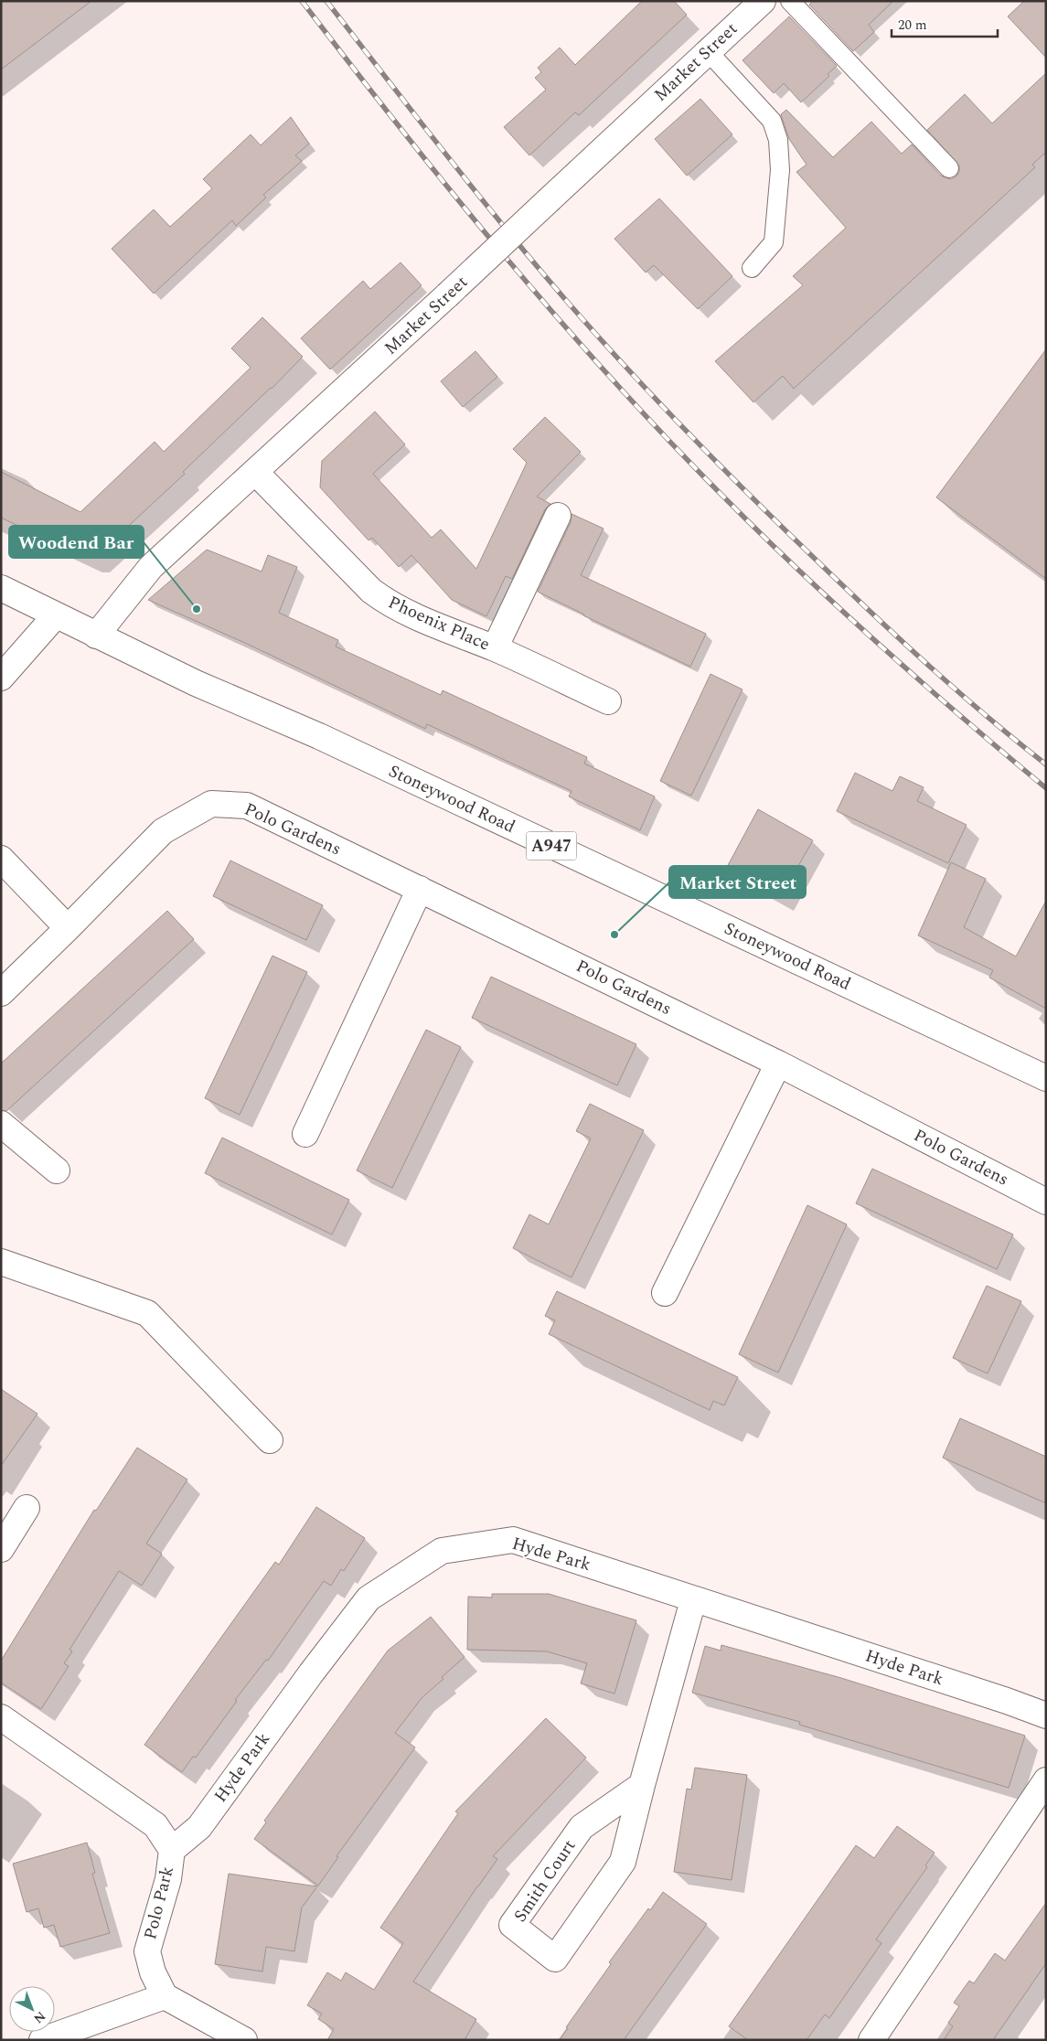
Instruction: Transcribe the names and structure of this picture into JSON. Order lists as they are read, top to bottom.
{
  "streets": {
    "street": [
      "Market Street",
      "Phoenix Place",
      "Stoneywood Road",
      "Polo Gardens",
      "A947",
      "Hyde Park",
      "Smith Court",
      "Polo Park"
    ]
  },
  "crossings": [
    ["Market Street", "Phoenix Place"],
    ["Market Street", "Stoneywood Road"],
    ["Stoneywood Road", "A947"],
    ["Hyde Park", "Smith Court"],
    ["Hyde Park", "Polo Park"]
  ],
  "places": ["Woodend Bar", "Market Street"],
  "scale_bar": "20 m",
  "north": "bottom right"
}
